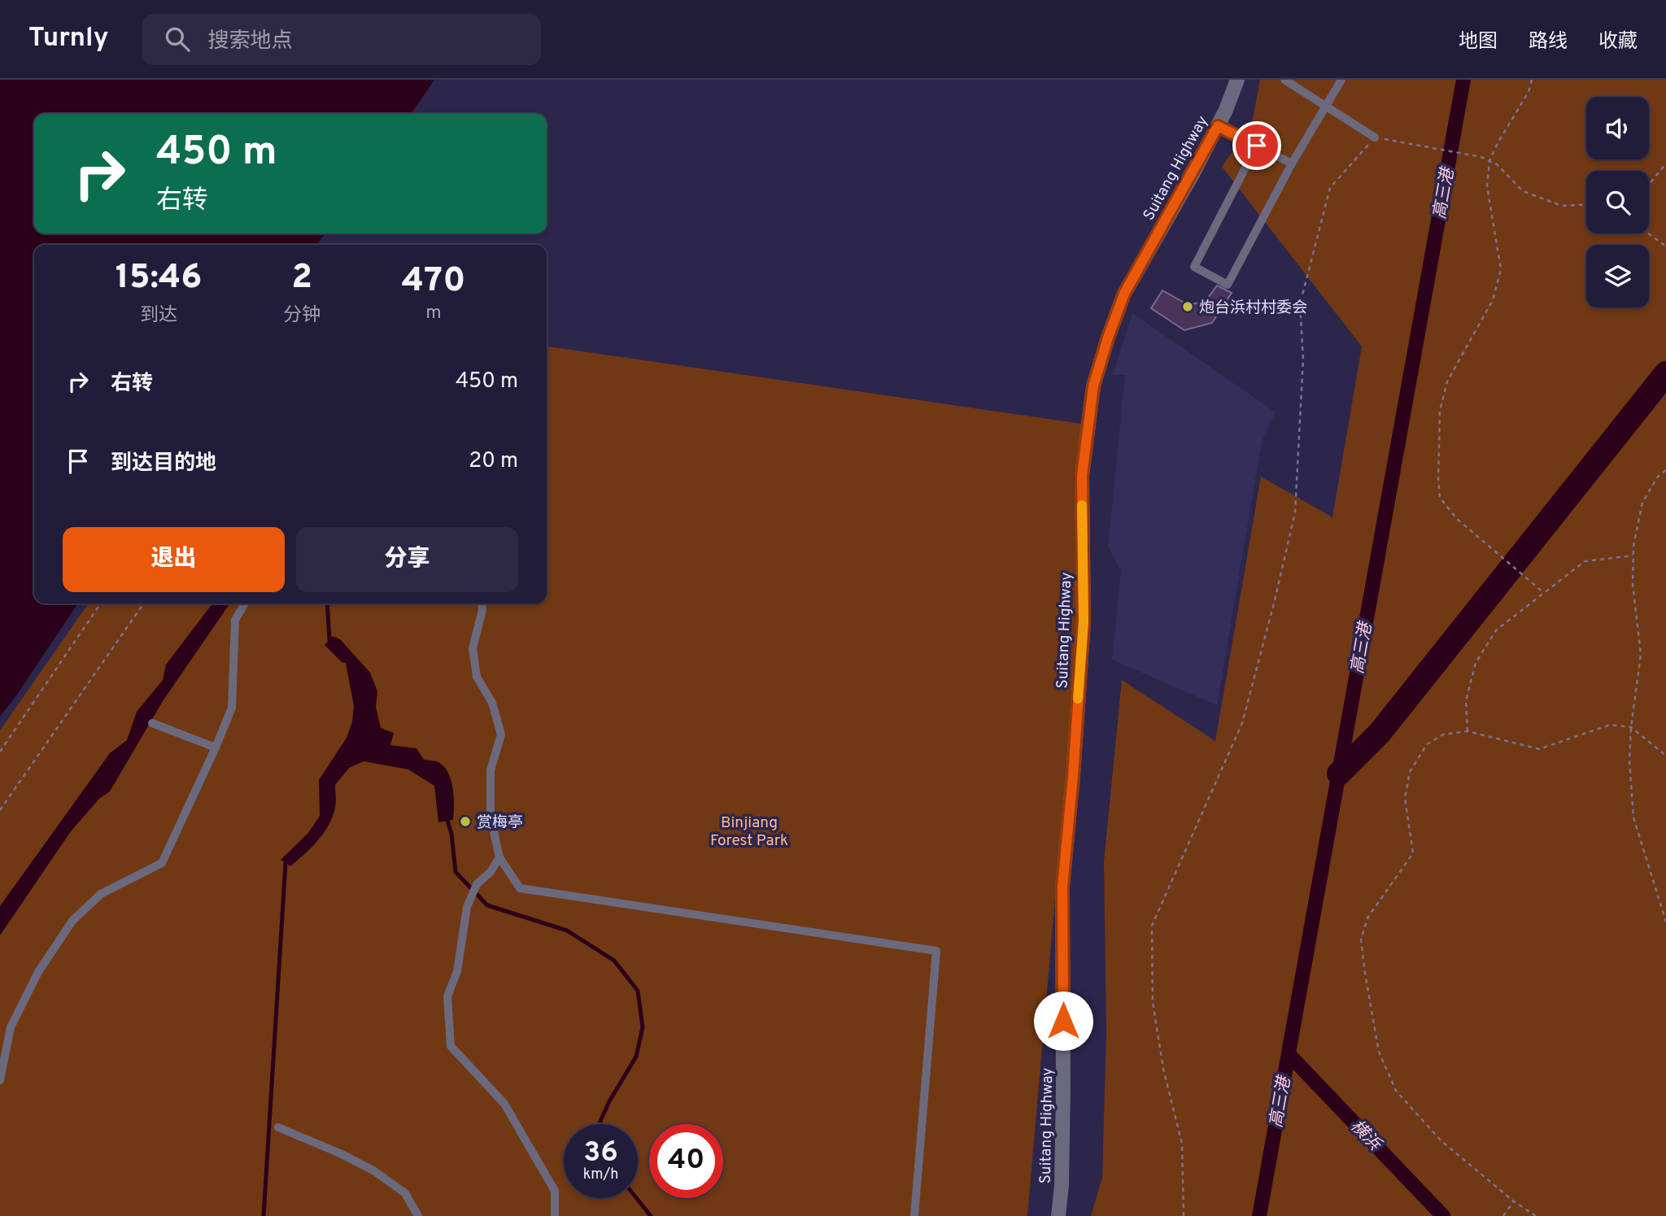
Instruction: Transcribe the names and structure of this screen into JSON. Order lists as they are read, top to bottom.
{
  "streets": {
    "street": ["Suitang Highway"]
  },
  "water": ["高三港", "横浜"],
  "parks": ["Binjiang Forest Park"],
  "places": ["炮台浜村村委会", "赏梅亭"],
  "page": {
    "header": "Turnly",
    "search": "搜索地点",
    "nav": ["地图", "路线", "收藏"],
    "turn": ["450 m", "右转"],
    "eta": [
      "15:46",
      "到达",
      "2",
      "分钟",
      "470",
      "m"
    ],
    "list": [
      {
        "name": "右转",
        "value": "450 m"
      },
      {
        "name": "到达目的地",
        "value": "20 m"
      }
    ],
    "buttons": ["退出", "分享"],
    "speed": "36 km/h",
    "limit": "40"
  }
}
